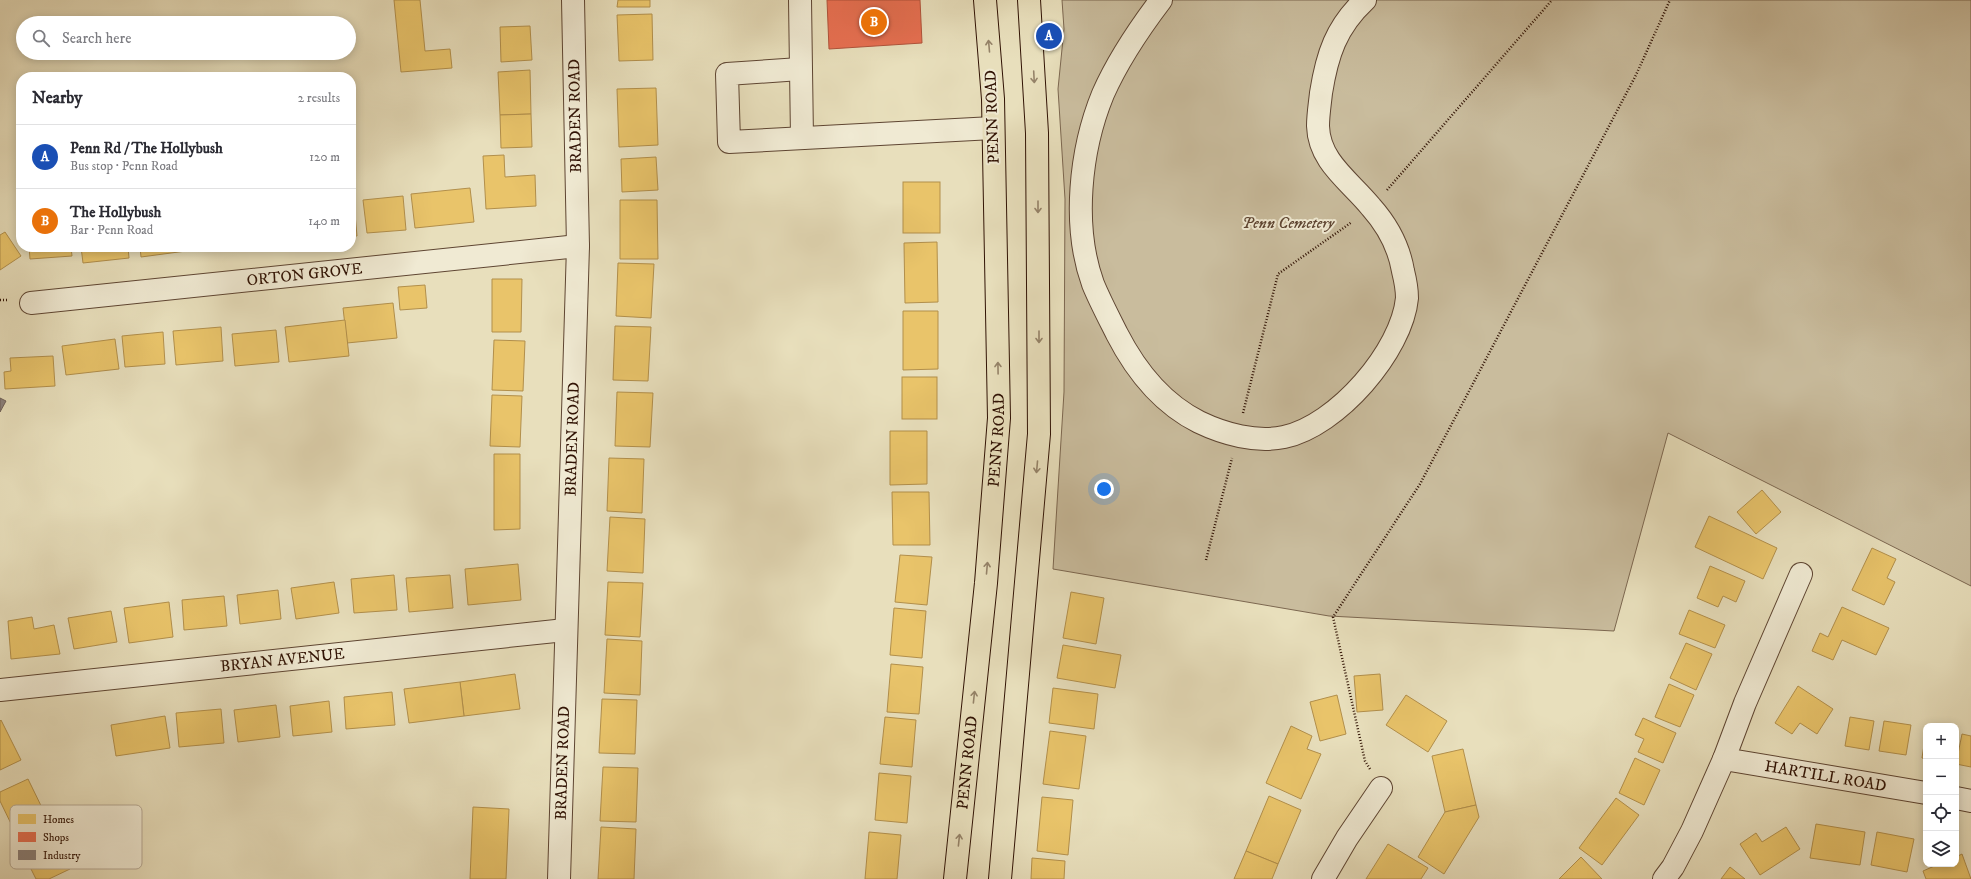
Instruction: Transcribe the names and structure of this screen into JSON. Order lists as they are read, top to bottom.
{
  "streets": {
    "highway": ["PENN ROAD"],
    "street": [
      "BRADEN ROAD",
      "ORTON GROVE",
      "BRYAN AVENUE",
      "HARTILL ROAD"
    ]
  },
  "crossings": [
    ["BRADEN ROAD", "ORTON GROVE"],
    ["BRADEN ROAD", "BRYAN AVENUE"]
  ],
  "parks": ["Penn Cemetery"],
  "legend": ["Homes", "Shops", "Industry"],
  "page": {
    "pins": ["B", "A"],
    "search": "Search here",
    "heading": ["Nearby", "2 results"],
    "list": [
      {
        "mark": "A",
        "name": "Penn Rd / The Hollybush",
        "note": "Bus stop · Penn Road",
        "value": "120 m"
      },
      {
        "mark": "B",
        "name": "The Hollybush",
        "note": "Bar · Penn Road",
        "value": "140 m"
      }
    ],
    "map_buttons": ["+", "−"]
  }
}
